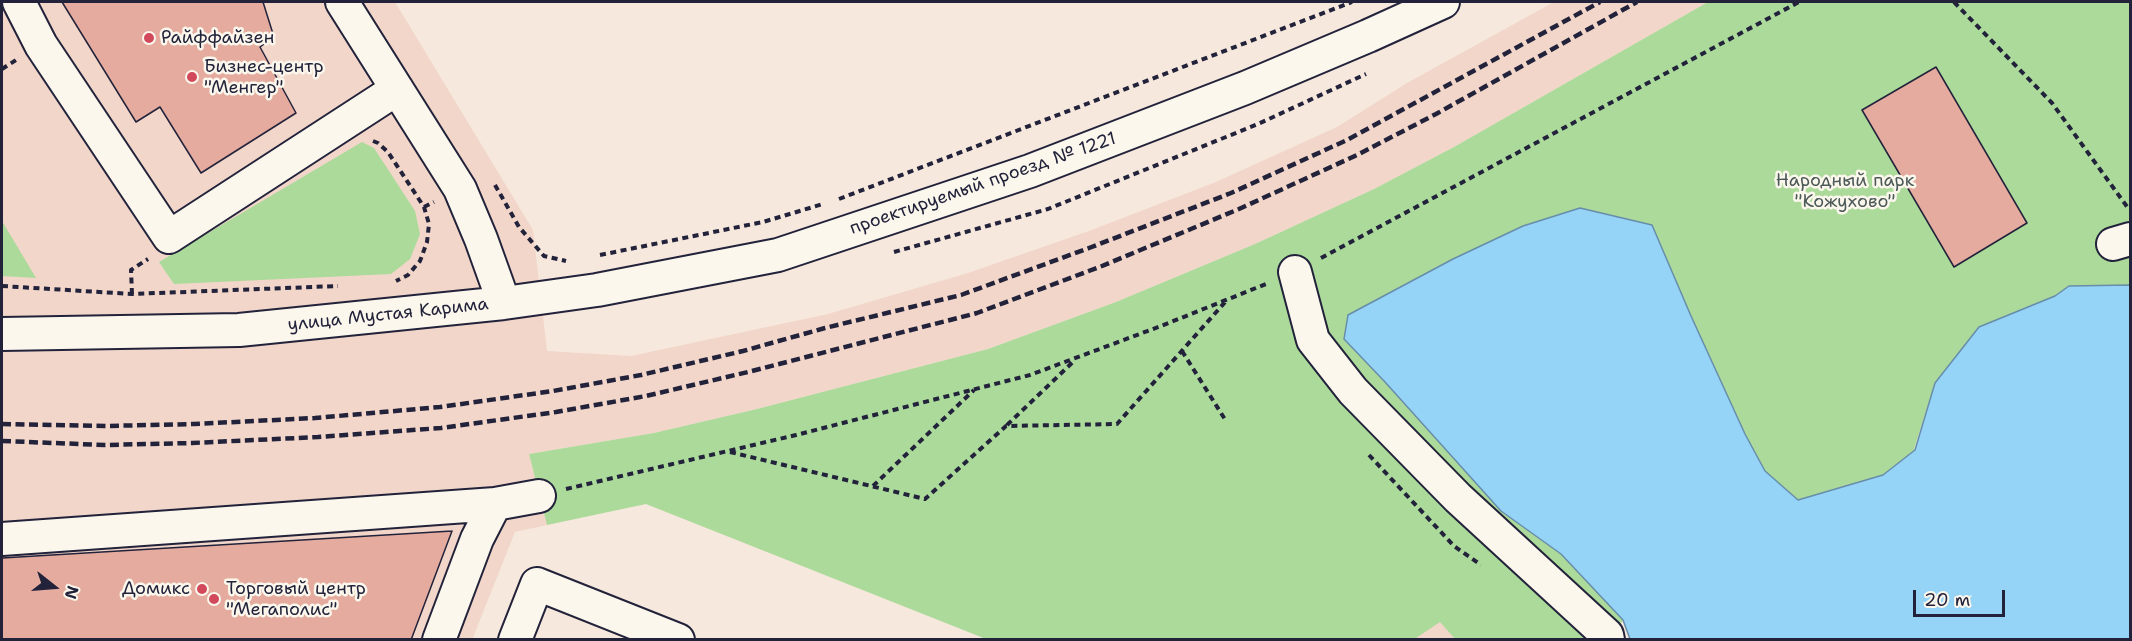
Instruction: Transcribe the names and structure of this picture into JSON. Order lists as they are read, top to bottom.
{
  "streets": {
    "street": ["проектируемый проезд № 1221", "улица Мустая Карима"]
  },
  "crossings": [
    ["проектируемый проезд № 1221", "улица Мустая Карима"]
  ],
  "parks": ["Народный парк \"Кожухово\""],
  "places": [
    "Райффайзен",
    "Бизнес-центр \"Менгер\"",
    "Домикс",
    "Торговый центр \"Мегаполис\""
  ],
  "scale_bar": "20 m",
  "north": "right"
}
